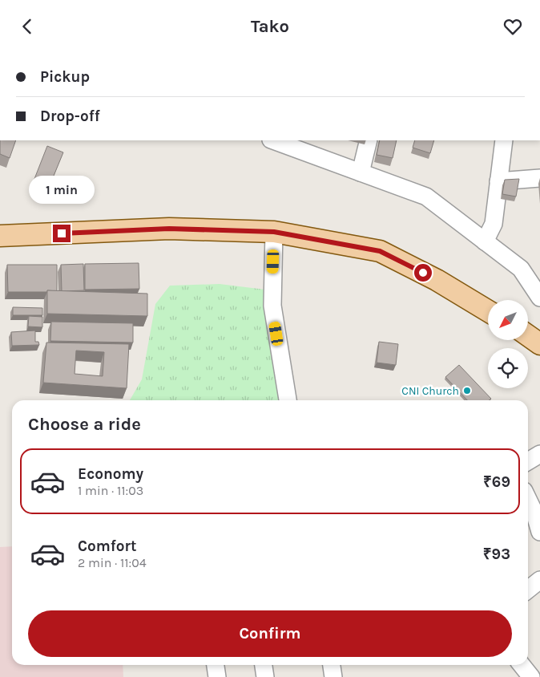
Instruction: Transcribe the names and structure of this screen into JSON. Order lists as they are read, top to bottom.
{
  "places": ["CNI Church"],
  "north": "bottom left",
  "page": {
    "header": "Tako",
    "banner": ["Pickup", "Drop-off"],
    "bubble": "1 min",
    "heading": "Choose a ride",
    "list": [
      {
        "name": "Economy",
        "note": "1 min · 11:03",
        "value": "₹69"
      },
      {
        "name": "Comfort",
        "note": "2 min · 11:04",
        "value": "₹93"
      }
    ],
    "buttons": "Confirm"
  }
}
